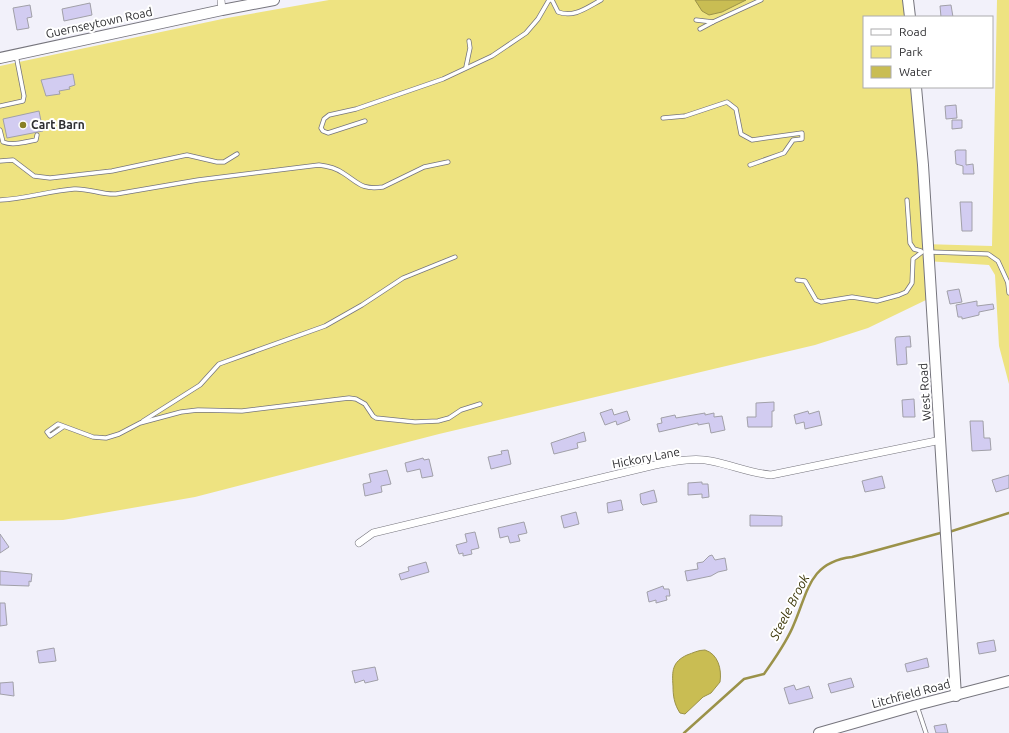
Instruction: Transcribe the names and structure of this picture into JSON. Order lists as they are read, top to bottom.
{
  "streets": {
    "street": [
      "Guernseytown Road",
      "West Road",
      "Hickory Lane",
      "Litchfield Road"
    ]
  },
  "crossings": [
    ["West Road", "Hickory Lane"],
    ["West Road", "Litchfield Road"]
  ],
  "water": ["Steele Brook"],
  "places": ["Cart Barn"],
  "legend": ["Road", "Park", "Water"]
}
